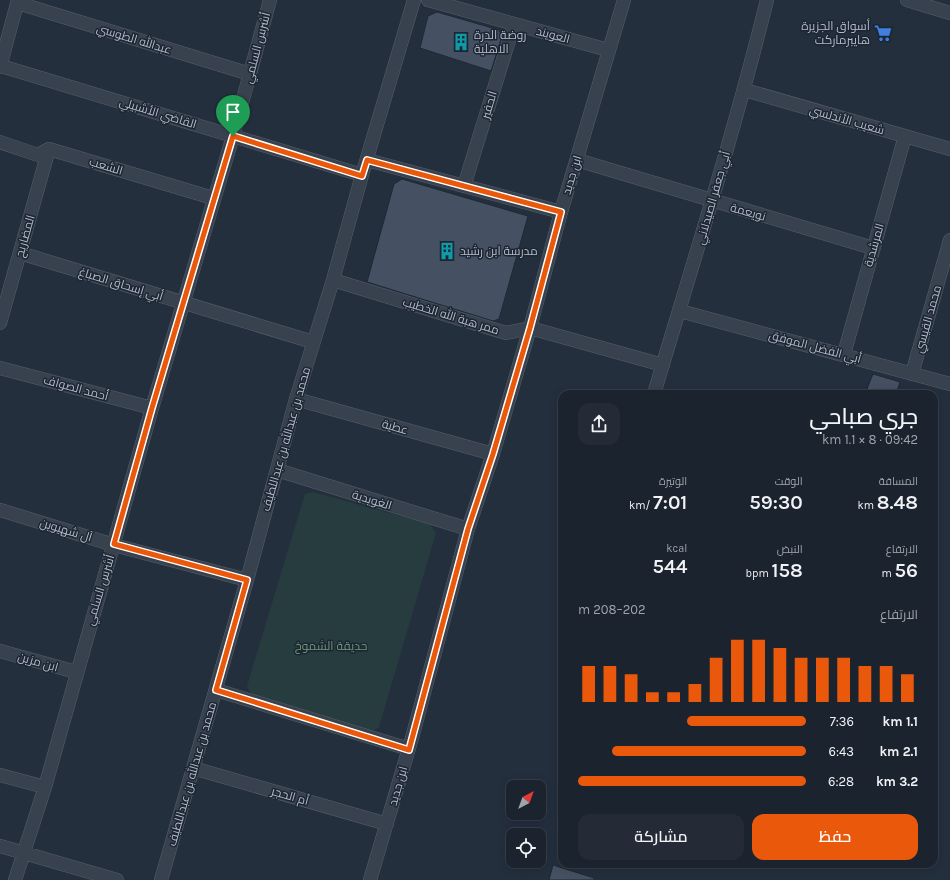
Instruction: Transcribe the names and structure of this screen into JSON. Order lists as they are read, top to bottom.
{
  "streets": {
    "street": [
      "العويند",
      "عبدالله الطوسي",
      "أشرس السلمي",
      "الحفير",
      "القاضي الأشبيلي",
      "شعيب الأندلسي",
      "الشعب",
      "ابن جديد",
      "أبي جعفر الصيدلاني",
      "نويعمة",
      "المضاريح",
      "المرشدية",
      "أبي إسحاق الصباغ",
      "ممر هبة الله الخطيب",
      "محمد القيسي",
      "أبي الفضل الموفق",
      "أحمد الصواف",
      "عطية",
      "محمد بن عبدالله بن عبداللطيف",
      "الغويدية",
      "آل شهيوين",
      "ابن مزين",
      "أم الحجر"
    ]
  },
  "crossings": [
    ["العويند", "الحفير"],
    ["العويند", "ابن جديد"],
    ["عبدالله الطوسي", "أشرس السلمي"],
    ["أشرس السلمي", "القاضي الأشبيلي"],
    ["أشرس السلمي", "الشعب"],
    ["أشرس السلمي", "أبي إسحاق الصباغ"],
    ["أشرس السلمي", "أحمد الصواف"],
    ["أشرس السلمي", "آل شهيوين"],
    ["أشرس السلمي", "ابن مزين"],
    ["القاضي الأشبيلي", "محمد بن عبدالله بن عبداللطيف"],
    ["شعيب الأندلسي", "أبي جعفر الصيدلاني"],
    ["شعيب الأندلسي", "المرشدية"],
    ["الشعب", "المضاريح"],
    ["ابن جديد", "نويعمة"],
    ["ابن جديد", "ممر هبة الله الخطيب"],
    ["ابن جديد", "عطية"],
    ["ابن جديد", "الغويدية"],
    ["ابن جديد", "أم الحجر"],
    ["أبي جعفر الصيدلاني", "نويعمة"],
    ["أبي جعفر الصيدلاني", "ممر هبة الله الخطيب"],
    ["أبي جعفر الصيدلاني", "أبي الفضل الموفق"],
    ["نويعمة", "المرشدية"],
    ["المضاريح", "أبي إسحاق الصباغ"],
    ["المرشدية", "أبي الفضل الموفق"],
    ["أبي إسحاق الصباغ", "محمد بن عبدالله بن عبداللطيف"],
    ["ممر هبة الله الخطيب", "محمد بن عبدالله بن عبداللطيف"],
    ["محمد القيسي", "أبي الفضل الموفق"],
    ["عطية", "محمد بن عبدالله بن عبداللطيف"],
    ["محمد بن عبدالله بن عبداللطيف", "الغويدية"],
    ["محمد بن عبدالله بن عبداللطيف", "آل شهيوين"],
    ["محمد بن عبدالله بن عبداللطيف", "أم الحجر"]
  ],
  "parks": ["حديقة الشموخ"],
  "places": {
    "supermarket": ["أسواق الجزيرة هايبرماركت"],
    "building": ["روضة الدرة الاهلية", "مدرسة ابن رشيد"]
  },
  "north": "top right",
  "page": {
    "heading": ["جري صباحي", "09:42 · 8 × 1.1 km"],
    "stats": [
      ["المسافة", "8.48 km"],
      ["الوقت", "59:30"],
      ["الوتيرة", "7:01 /km"],
      ["الارتفاع", "56 m"],
      ["النبض", "158 bpm"],
      ["kcal", "544"]
    ],
    "chart": ["الارتفاع", "202–208 m"],
    "list": [
      {
        "name": "1.1 km",
        "note": "7:36"
      },
      {
        "name": "2.1 km",
        "note": "6:43"
      },
      {
        "name": "3.2 km",
        "note": "6:28"
      }
    ],
    "buttons": ["حفظ", "مشاركة"]
  }
}
